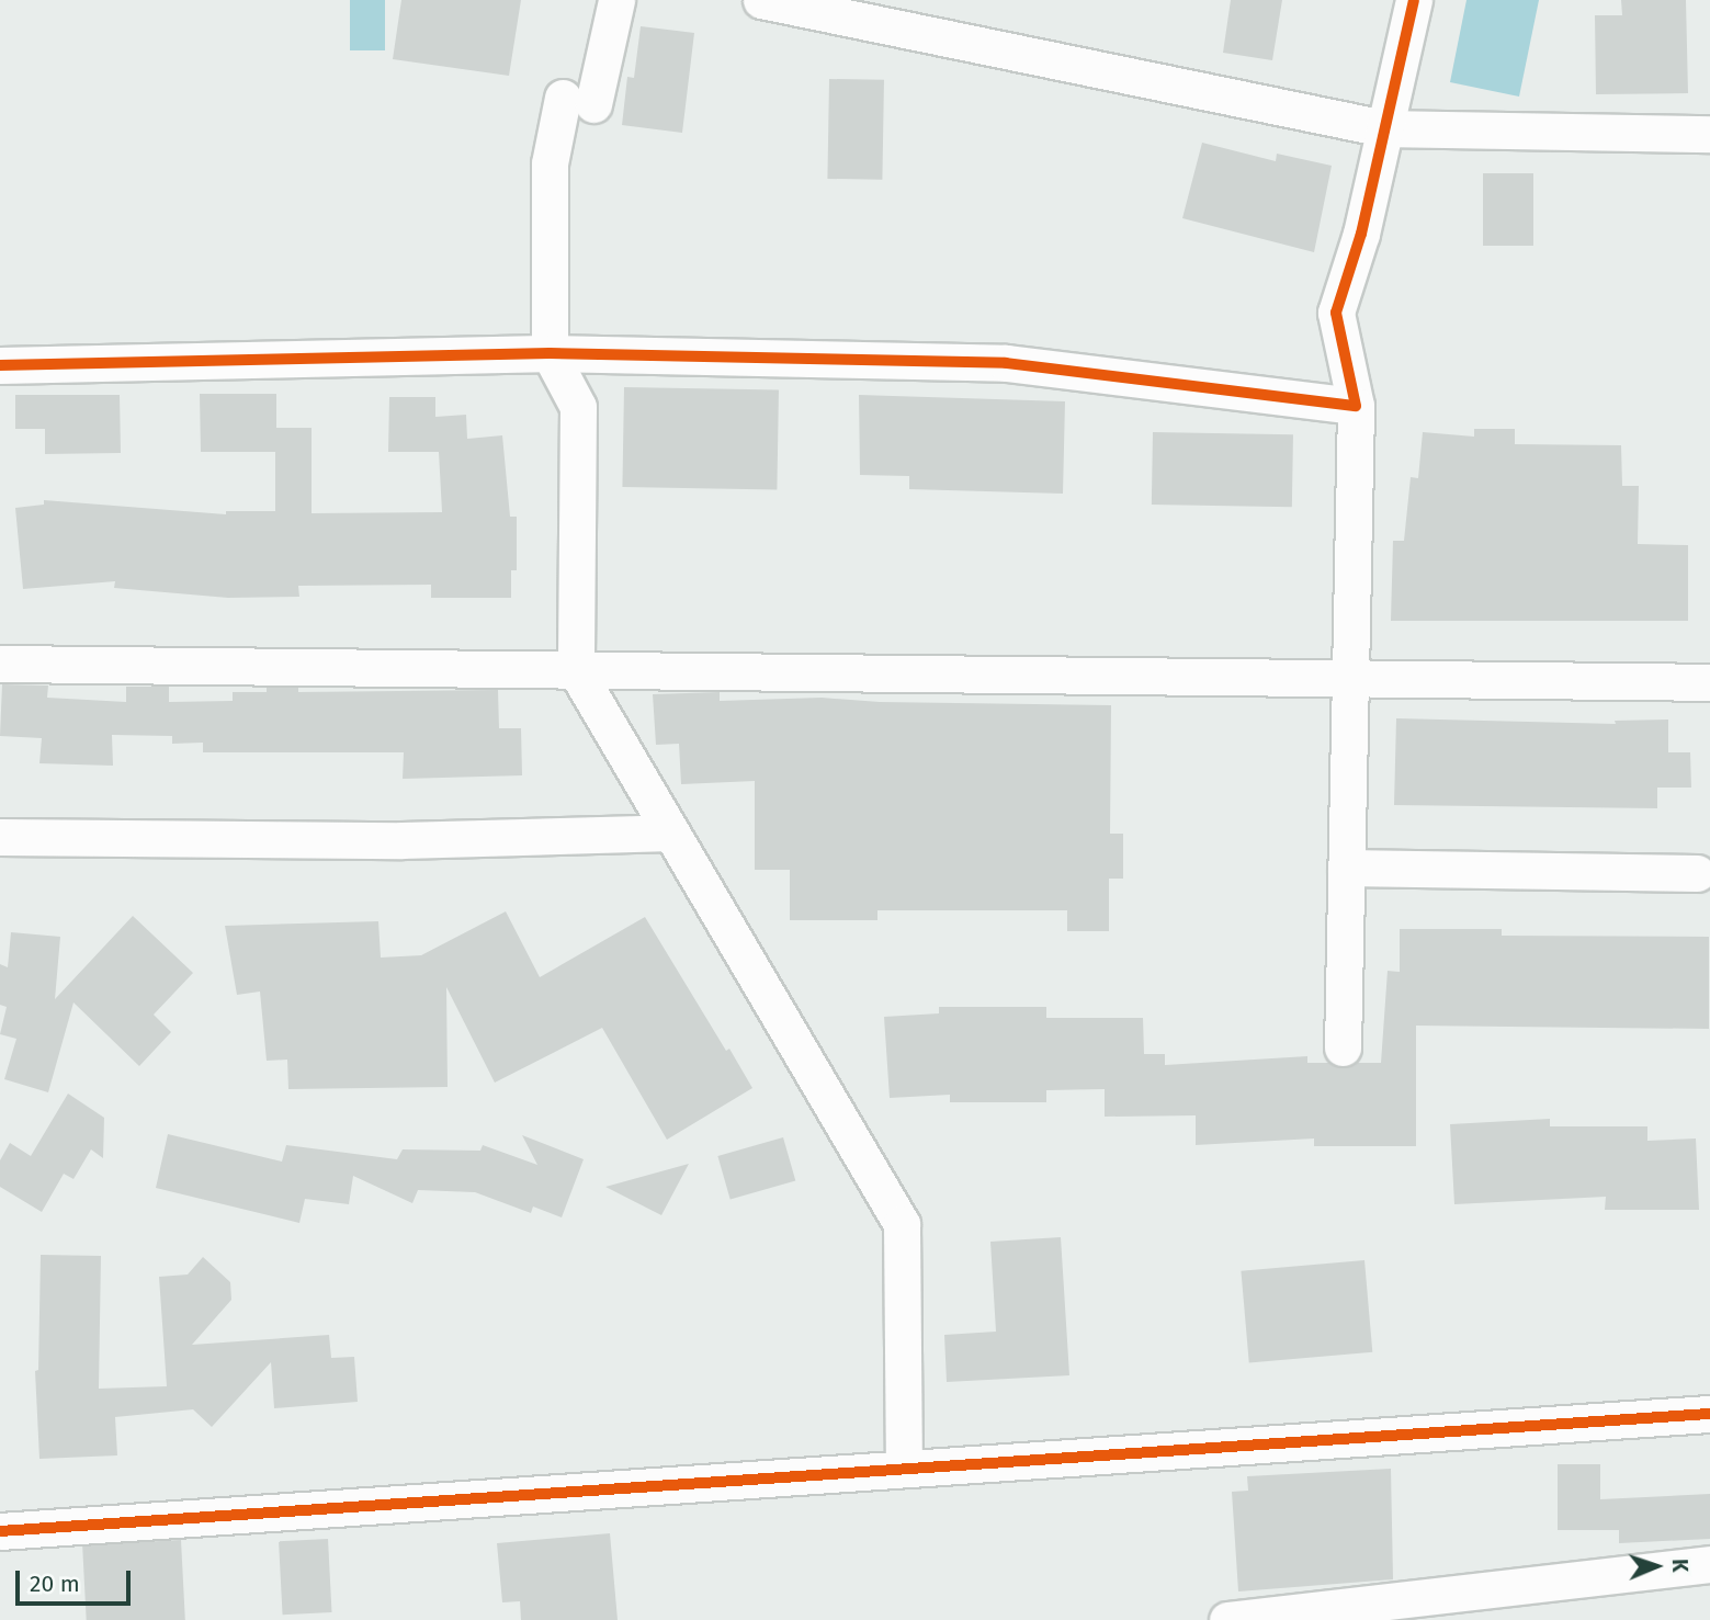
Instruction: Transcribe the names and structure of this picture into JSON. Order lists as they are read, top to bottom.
{
  "scale_bar": "20 m",
  "north": "right"
}
